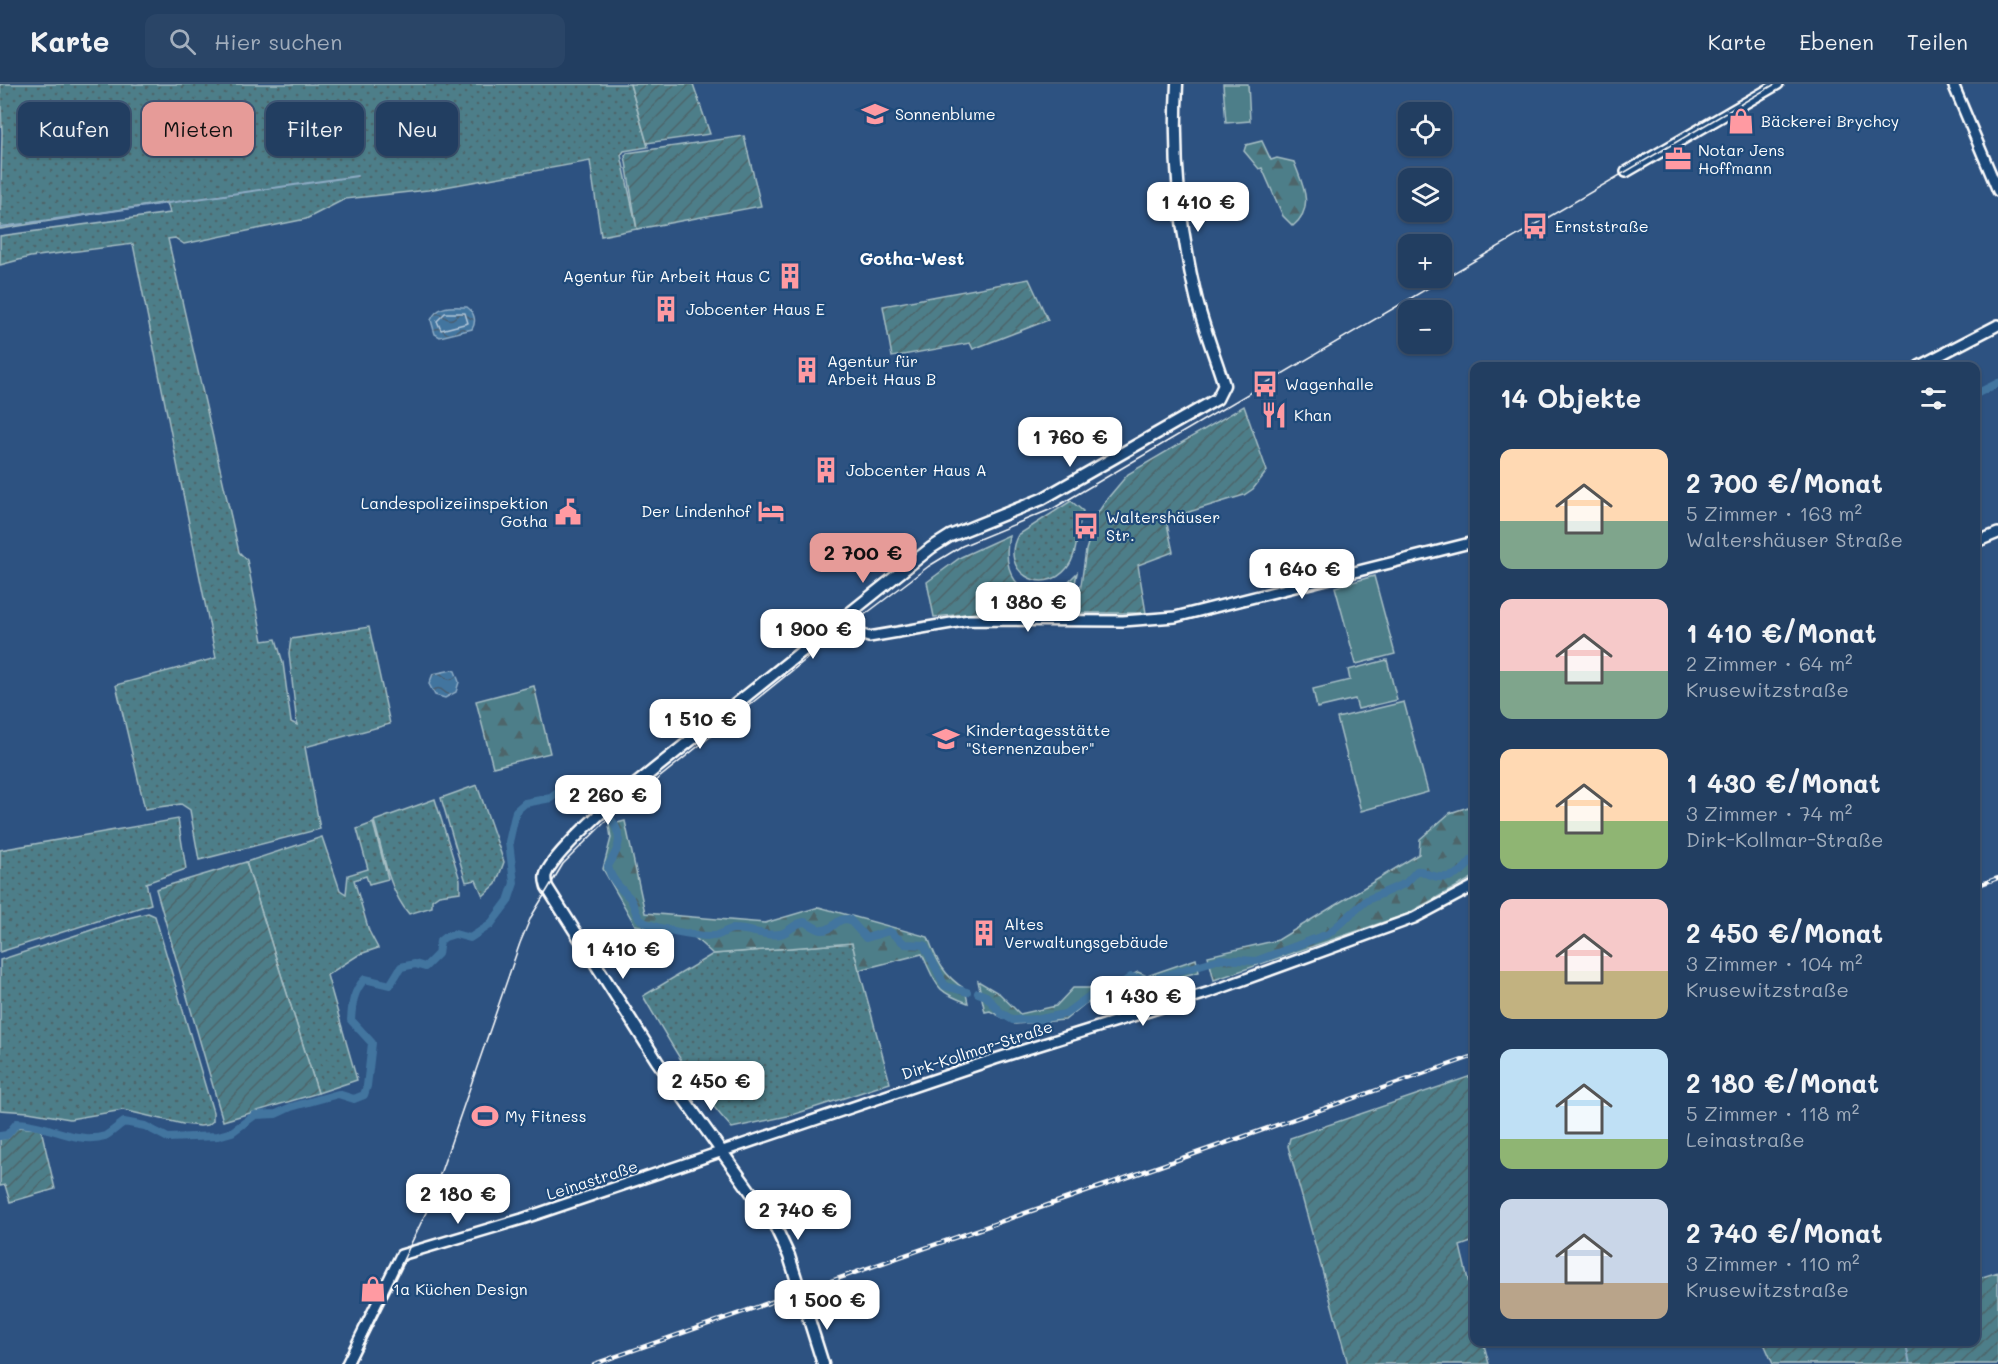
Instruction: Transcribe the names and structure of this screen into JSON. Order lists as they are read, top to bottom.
{
  "streets": {
    "street": ["Dirk-Kollmar-Straße", "Leinastraße"]
  },
  "crossings": [
    ["Dirk-Kollmar-Straße", "Leinastraße"]
  ],
  "districts": ["Gotha-West"],
  "places": {
    "school or university": ["Sonnenblume", "Kindertagesstätte \"Sternenzauber\""],
    "shop": ["Bäckerei Brychcy", "1a Küchen Design"],
    "office": ["Notar Jens Hoffmann"],
    "bus stop": ["Ernststraße", "Wagenhalle", "Waltershäuser Str."],
    "building": [
      "Agentur für Arbeit Haus C",
      "Jobcenter Haus E",
      "Agentur für Arbeit Haus B",
      "Jobcenter Haus A",
      "Altes Verwaltungsgebäude"
    ],
    "restaurant": ["Khan"],
    "hotel": ["Der Lindenhof"],
    "public building": ["Landespolizeiinspektion Gotha"],
    "sports": ["My Fitness"]
  },
  "page": {
    "header": "Karte",
    "search": "Hier suchen",
    "nav": ["Karte", "Ebenen", "Teilen"],
    "map_buttons": ["+", "−"],
    "chip": [
      "Kaufen",
      "Mieten",
      "Filter",
      "Neu"
    ],
    "price": [
      "1 410 €",
      "1 760 €",
      "2 700 €",
      "1 640 €",
      "1 380 €",
      "1 900 €",
      "1 510 €",
      "2 260 €",
      "1 410 €",
      "1 430 €",
      "2 450 €",
      "2 180 €",
      "2 740 €",
      "1 500 €"
    ],
    "heading": "14 Objekte",
    "list": [
      {
        "name": "2 700 €/Monat",
        "note": "5 Zimmer · 163 m² · Waltershäuser Straße"
      },
      {
        "name": "1 410 €/Monat",
        "note": "2 Zimmer · 64 m² · Krusewitzstraße"
      },
      {
        "name": "1 430 €/Monat",
        "note": "3 Zimmer · 74 m² · Dirk-Kollmar-Straße"
      },
      {
        "name": "2 450 €/Monat",
        "note": "3 Zimmer · 104 m² · Krusewitzstraße"
      },
      {
        "name": "2 180 €/Monat",
        "note": "5 Zimmer · 118 m² · Leinastraße"
      },
      {
        "name": "2 740 €/Monat",
        "note": "3 Zimmer · 110 m² · Krusewitzstraße"
      }
    ]
  }
}
